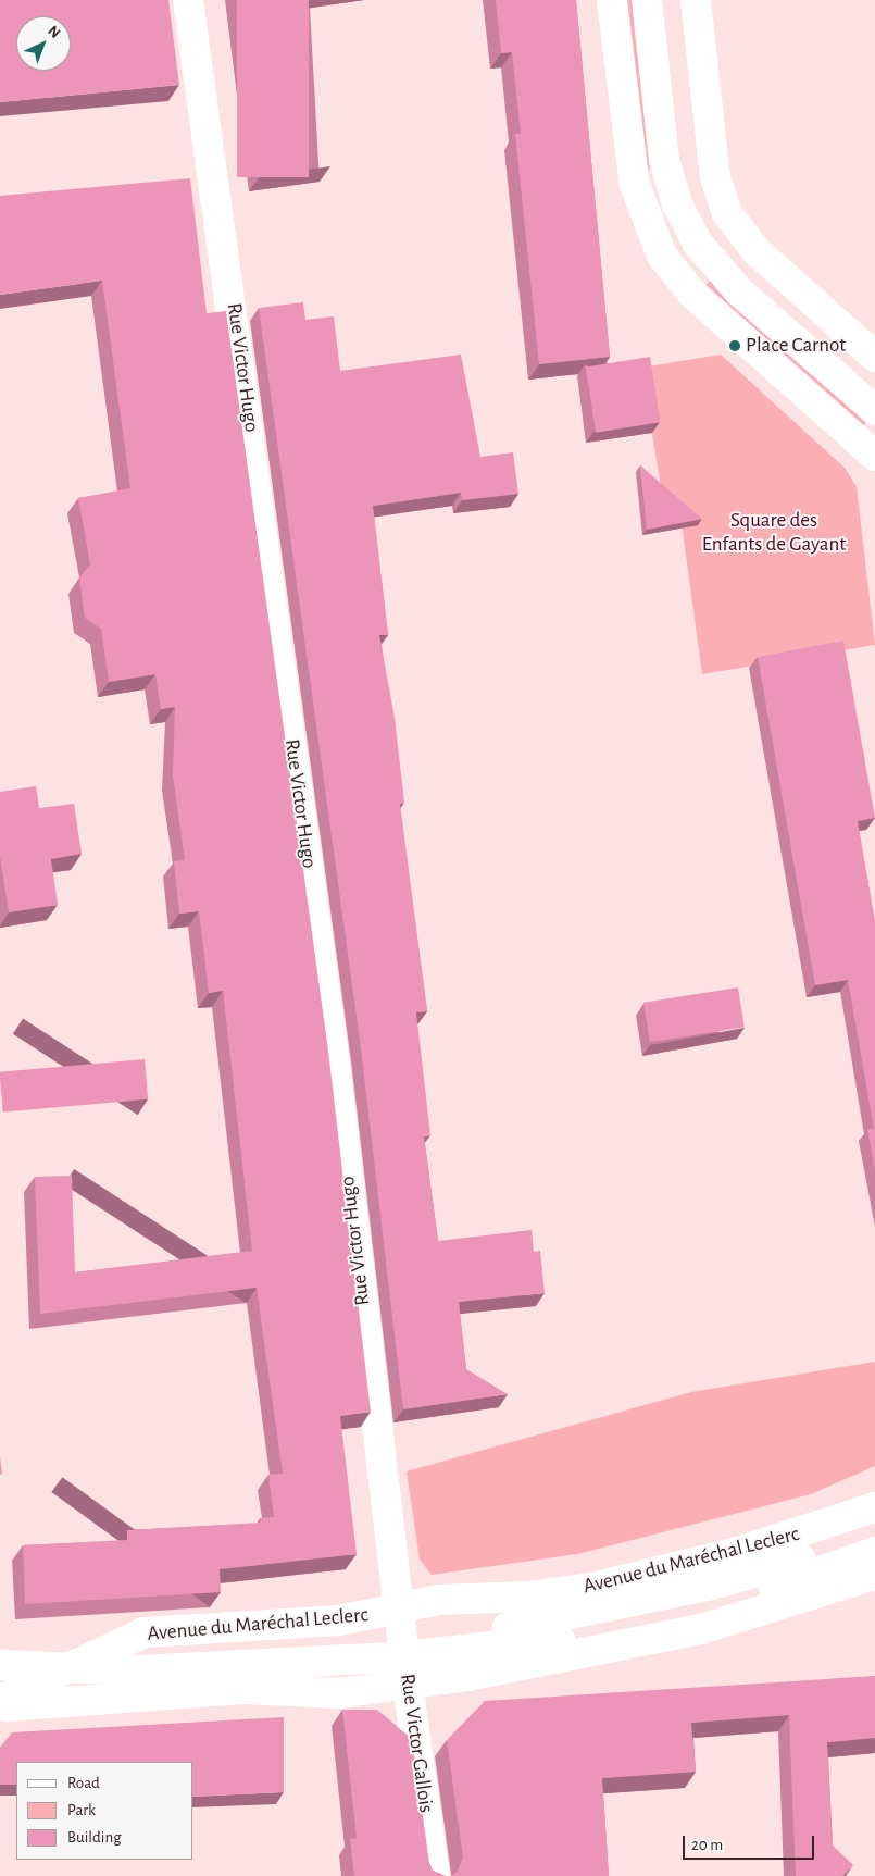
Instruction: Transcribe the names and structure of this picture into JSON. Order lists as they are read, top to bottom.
{
  "streets": {
    "street": ["Rue Victor Hugo", "Avenue du Maréchal Leclerc", "Rue Victor Gallois"]
  },
  "crossings": [
    ["Rue Victor Hugo", "Avenue du Maréchal Leclerc"],
    ["Rue Victor Hugo", "Rue Victor Gallois"],
    ["Avenue du Maréchal Leclerc", "Rue Victor Gallois"]
  ],
  "parks": ["Square des Enfants de Gayant"],
  "places": ["Place Carnot"],
  "legend": ["Road", "Park", "Building"],
  "scale_bar": "20 m",
  "north": "top right"
}
